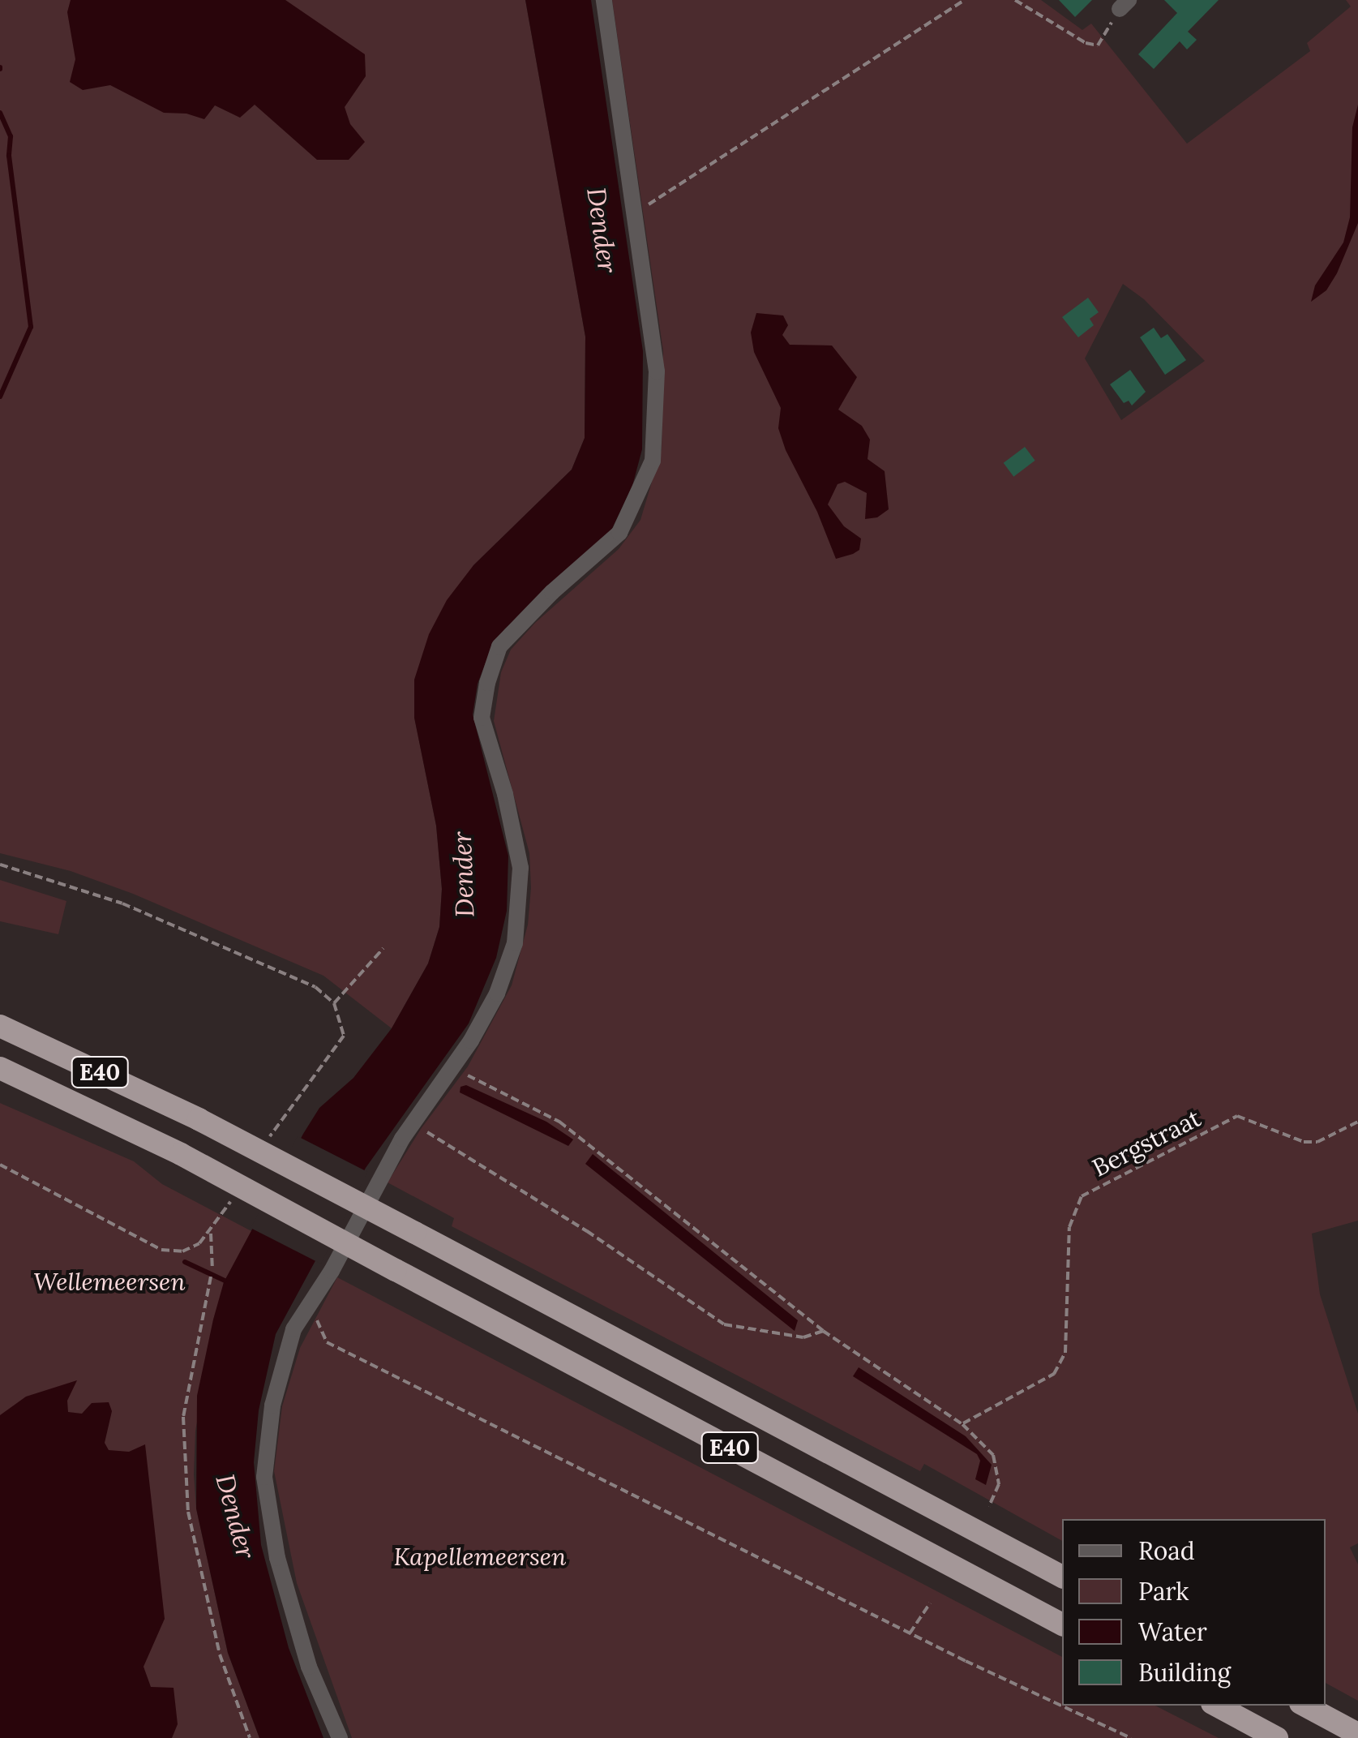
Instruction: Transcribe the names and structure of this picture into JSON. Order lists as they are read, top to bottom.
{
  "streets": {
    "highway": ["E40"],
    "path": ["Bergstraat"]
  },
  "water": ["Dender"],
  "parks": ["Wellemeersen", "Kapellemeersen"],
  "legend": [
    "Road",
    "Park",
    "Water",
    "Building"
  ]
}
